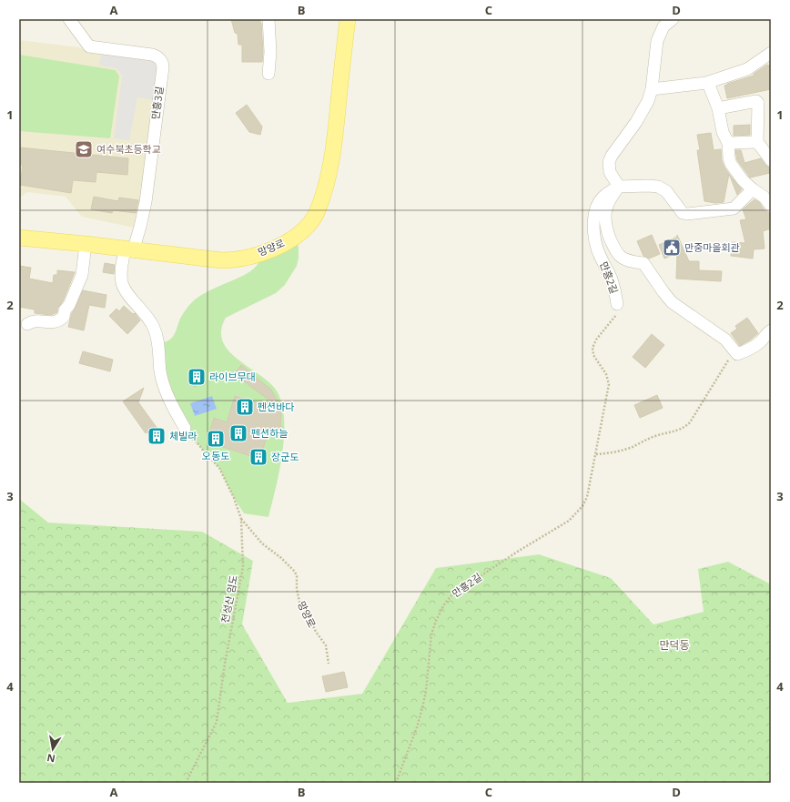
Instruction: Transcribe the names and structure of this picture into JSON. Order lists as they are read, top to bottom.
{
  "streets": {
    "main road": ["망양로"],
    "street": ["만흥3길", "만흥2길"],
    "path": ["천성산 임도"]
  },
  "crossings": [
    ["만흥3길", "망양로"],
    ["망양로", "천성산 임도"]
  ],
  "districts": ["만덕동"],
  "places": {
    "school or university": ["여수북초등학교"],
    "public building": ["만중마을회관"],
    "building": [
      "라이브무대",
      "펜션바다",
      "펜션하늘",
      "체빌라",
      "오동도",
      "장군도"
    ]
  },
  "north": "bottom",
  "grid": {
    "columns": [
      "A",
      "B",
      "C",
      "D"
    ],
    "rows": [
      "1",
      "2",
      "3",
      "4"
    ]
  }
}
